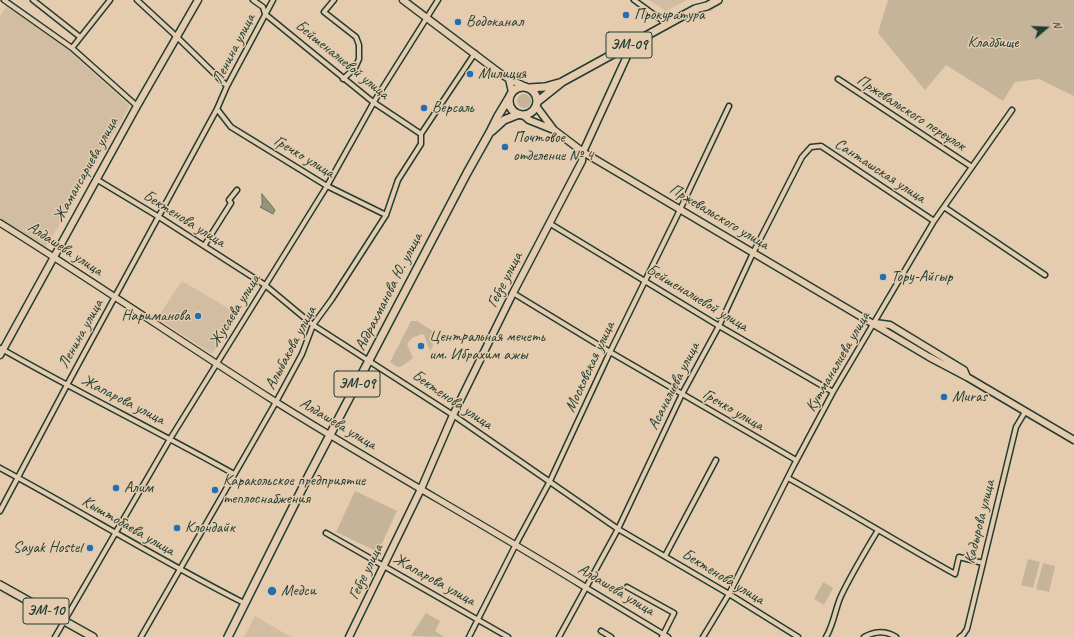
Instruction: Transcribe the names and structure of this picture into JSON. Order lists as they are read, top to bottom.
{
  "streets": {
    "highway": ["ЭМ-09", "Абдрахманова Ю. улица", "ЭМ-10"],
    "main road": ["Жамансариева улица", "Пржевальского улица", "Гебзе улица"],
    "street": [
      "Ленина улица",
      "Бейшеналиевой улица",
      "Пржевальского переулок",
      "Гречко улица",
      "Санташская улица",
      "Бектенова улица",
      "Алдашева улица",
      "Жусаева улица",
      "Алыбакова улица",
      "Кутманалиева улица",
      "Московская улица",
      "Асаналиева улица",
      "Жапарова улица",
      "Кадырова улица",
      "Кыштобаева улица"
    ]
  },
  "crossings": [
    ["ЭМ-09", "Пржевальского улица"],
    ["ЭМ-09", "Гебзе улица"],
    ["ЭМ-09", "Абдрахманова Ю. улица"],
    ["Ленина улица", "Бейшеналиевой улица"],
    ["Ленина улица", "Гречко улица"],
    ["Ленина улица", "Бектенова улица"],
    ["Ленина улица", "Алдашева улица"],
    ["Ленина улица", "Жапарова улица"],
    ["Ленина улица", "Кыштобаева улица"],
    ["Бейшеналиевой улица", "Гебзе улица"],
    ["Бейшеналиевой улица", "Жусаева улица"],
    ["Бейшеналиевой улица", "Алыбакова улица"],
    ["Бейшеналиевой улица", "Кутманалиева улица"],
    ["Бейшеналиевой улица", "Московская улица"],
    ["Бейшеналиевой улица", "Асаналиева улица"],
    ["Пржевальского переулок", "Кутманалиева улица"],
    ["Гречко улица", "Гебзе улица"],
    ["Гречко улица", "Жусаева улица"],
    ["Гречко улица", "Алыбакова улица"],
    ["Гречко улица", "Кутманалиева улица"],
    ["Гречко улица", "Московская улица"],
    ["Гречко улица", "Асаналиева улица"],
    ["Жамансариева улица", "Бектенова улица"],
    ["Жамансариева улица", "Алдашева улица"],
    ["Жамансариева улица", "Жапарова улица"],
    ["Санташская улица", "Кутманалиева улица"],
    ["Санташская улица", "Асаналиева улица"],
    ["Пржевальского улица", "Гебзе улица"],
    ["Пржевальского улица", "Абдрахманова Ю. улица"],
    ["Пржевальского улица", "Кутманалиева улица"],
    ["Пржевальского улица", "Московская улица"],
    ["Пржевальского улица", "Асаналиева улица"],
    ["Пржевальского улица", "Кадырова улица"],
    ["Бектенова улица", "Гебзе улица"],
    ["Бектенова улица", "Абдрахманова Ю. улица"],
    ["Бектенова улица", "Жусаева улица"],
    ["Бектенова улица", "Алыбакова улица"],
    ["Бектенова улица", "Кутманалиева улица"],
    ["Бектенова улица", "Московская улица"],
    ["Бектенова улица", "Асаналиева улица"],
    ["Алдашева улица", "Гебзе улица"],
    ["Алдашева улица", "Абдрахманова Ю. улица"],
    ["Алдашева улица", "Жусаева улица"],
    ["Алдашева улица", "Алыбакова улица"],
    ["Алдашева улица", "Московская улица"],
    ["Алдашева улица", "Асаналиева улица"],
    ["Гебзе улица", "Жапарова улица"],
    ["Абдрахманова Ю. улица", "Кыштобаева улица"],
    ["Жусаева улица", "Жапарова улица"],
    ["Жусаева улица", "Кыштобаева улица"],
    ["Жусаева улица", "ЭМ-10"],
    ["Алыбакова улица", "Жапарова улица"],
    ["Алыбакова улица", "Кыштобаева улица"],
    ["Московская улица", "Жапарова улица"]
  ],
  "parks": ["Кладбище"],
  "places": [
    "Прокуратура",
    "Водоканал",
    "Милиция",
    "Версаль",
    "Почтовое отделение № 4",
    "Тору-Айгыр",
    "Нариманова",
    "Центральная мечеть им. Ибрахим ажы",
    "Muras",
    "Алим",
    "Каракольское предприятие теплоснабжения",
    "Клондайк",
    "Sayak Hostel",
    "Медси"
  ],
  "north": "right"
}
